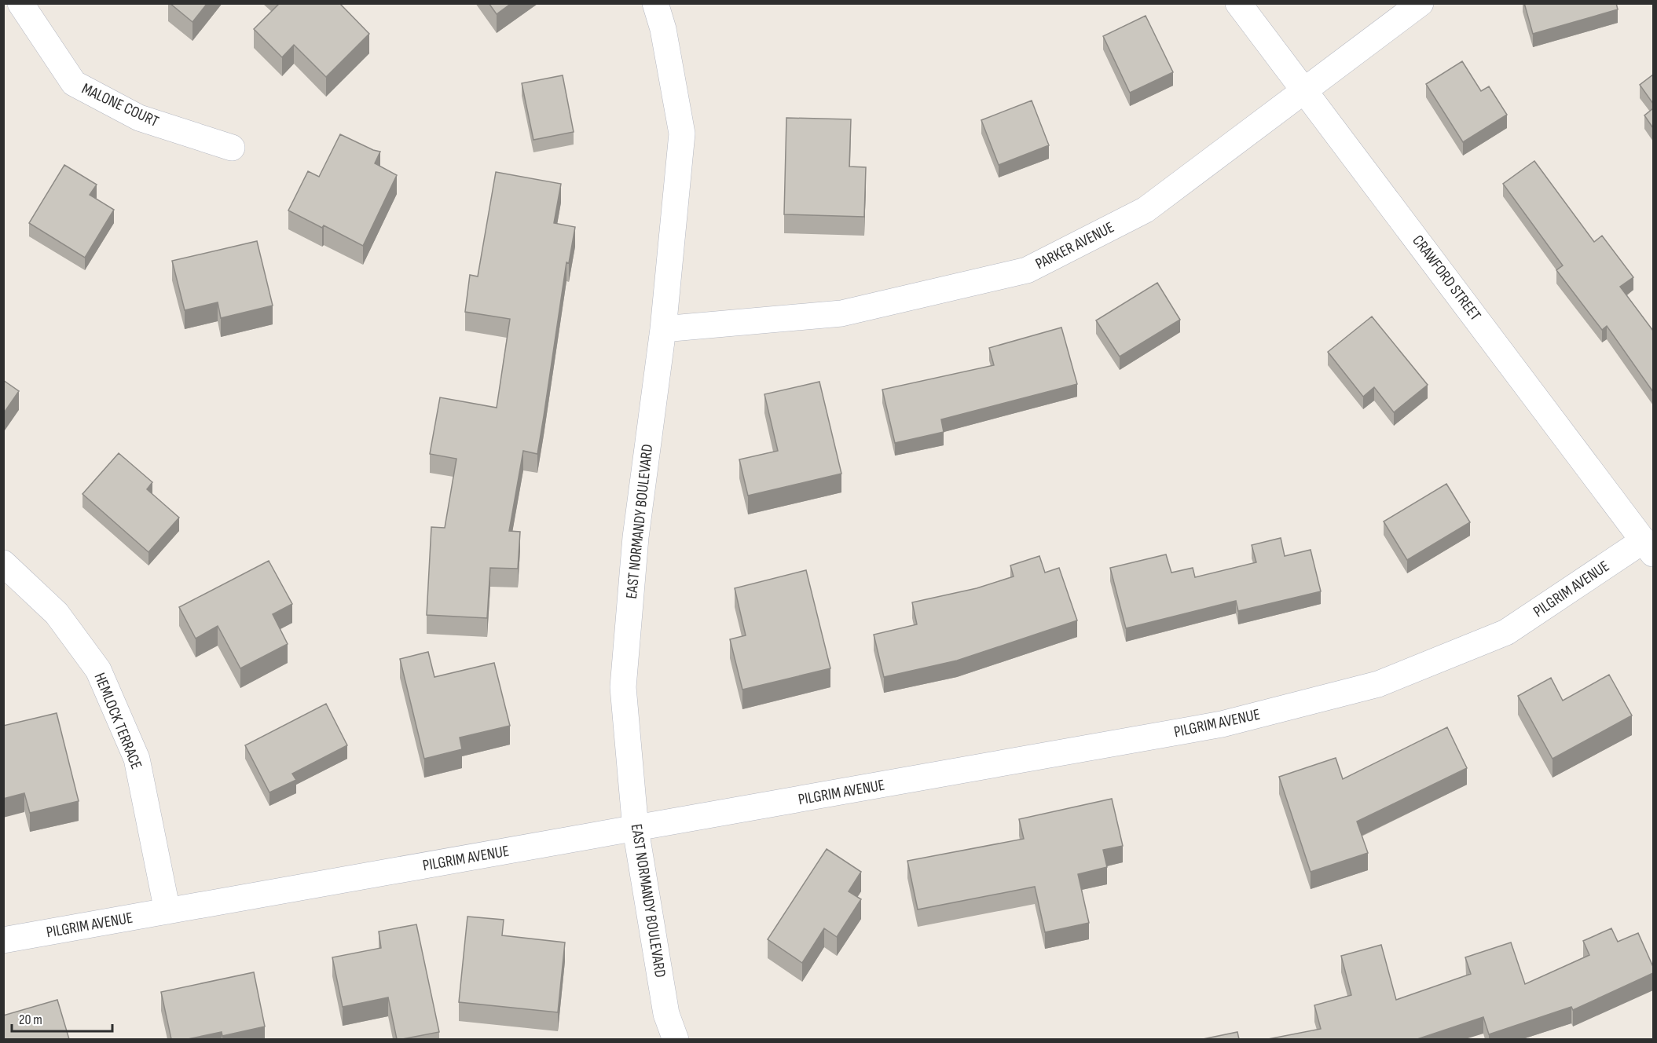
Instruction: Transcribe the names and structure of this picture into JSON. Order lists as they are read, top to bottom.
{
  "streets": {
    "street": [
      "MALONE COURT",
      "PARKER AVENUE",
      "CRAWFORD STREET",
      "EAST NORMANDY BOULEVARD",
      "PILGRIM AVENUE",
      "HEMLOCK TERRACE"
    ]
  },
  "crossings": [
    ["PARKER AVENUE", "CRAWFORD STREET"],
    ["PARKER AVENUE", "EAST NORMANDY BOULEVARD"],
    ["CRAWFORD STREET", "PILGRIM AVENUE"],
    ["EAST NORMANDY BOULEVARD", "PILGRIM AVENUE"],
    ["PILGRIM AVENUE", "HEMLOCK TERRACE"]
  ],
  "scale_bar": "20 m"
}
